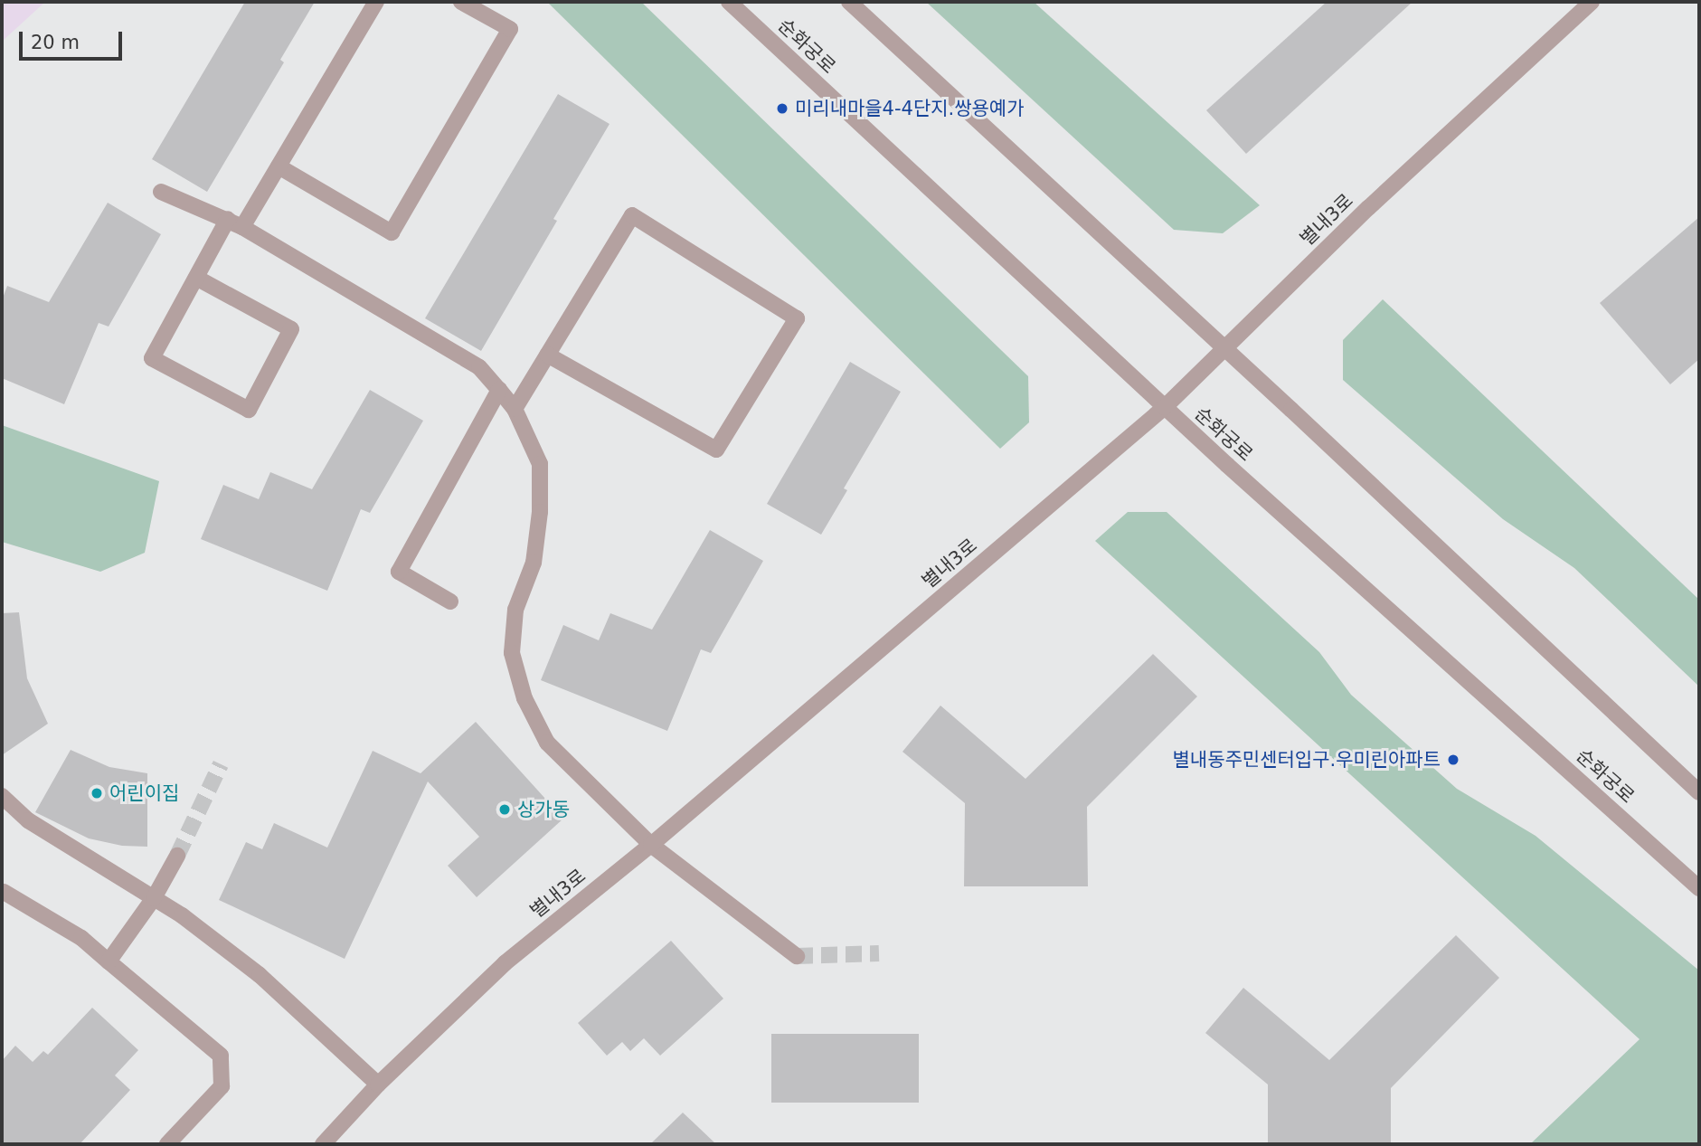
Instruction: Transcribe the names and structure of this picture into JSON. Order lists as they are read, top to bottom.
{
  "streets": {
    "street": ["순화궁로", "별내3로"]
  },
  "crossings": [
    ["순화궁로", "별내3로"]
  ],
  "places": [
    "미리내마을4-4단지.쌍용예가",
    "별내동주민센터입구.우미린아파트",
    "어린이집",
    "상가동"
  ],
  "scale_bar": "20 m"
}
